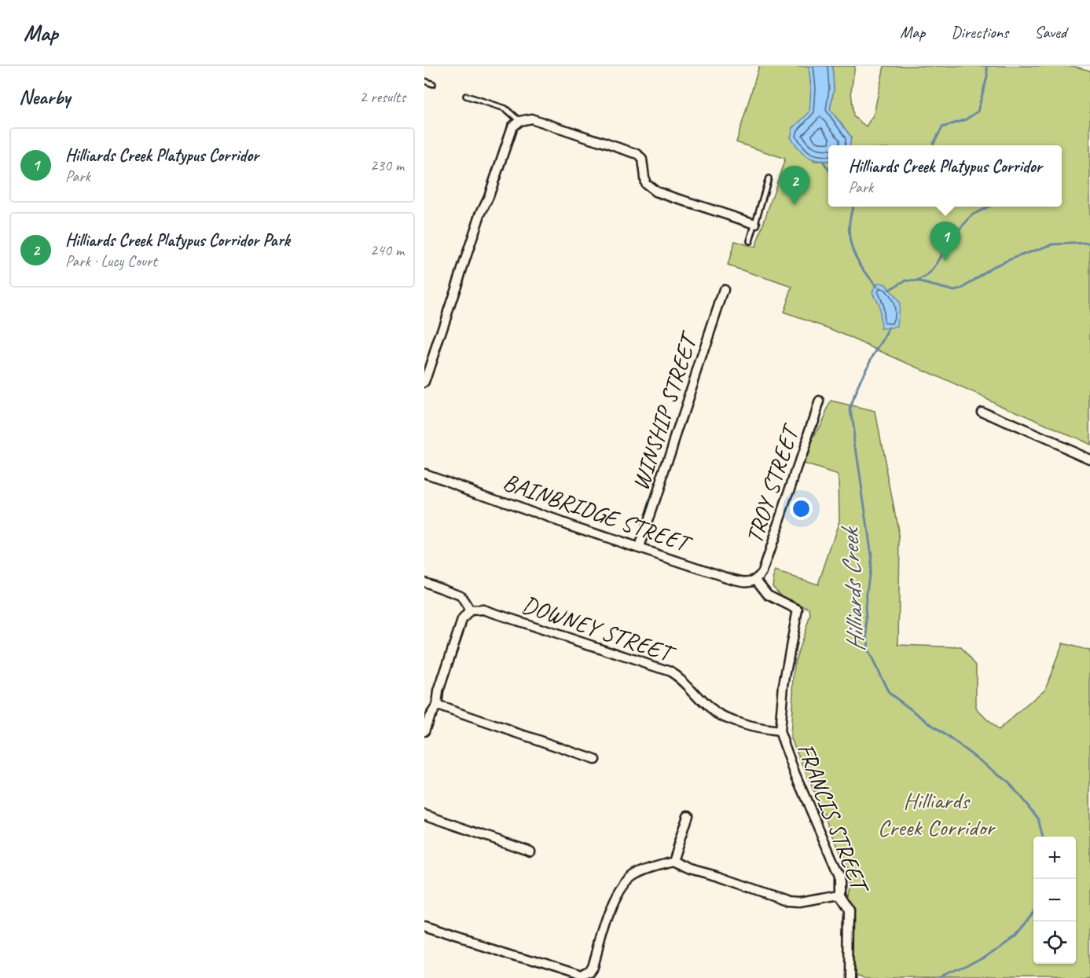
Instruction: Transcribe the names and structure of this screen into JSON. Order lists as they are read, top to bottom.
{
  "streets": {
    "street": [
      "WINSHIP STREET",
      "TROY STREET",
      "BAINBRIDGE STREET",
      "DOWNEY STREET",
      "FRANCIS STREET"
    ]
  },
  "crossings": [
    ["WINSHIP STREET", "BAINBRIDGE STREET"],
    ["TROY STREET", "BAINBRIDGE STREET"],
    ["TROY STREET", "FRANCIS STREET"],
    ["BAINBRIDGE STREET", "FRANCIS STREET"],
    ["DOWNEY STREET", "FRANCIS STREET"]
  ],
  "water": ["Hilliards Creek"],
  "parks": ["Hilliards Creek Corridor"],
  "page": {
    "header": "Map",
    "nav": ["Map", "Directions", "Saved"],
    "heading": ["Nearby", "2 results"],
    "list": [
      {
        "mark": "1",
        "name": "Hilliards Creek Platypus Corridor",
        "note": "Park",
        "value": "230 m"
      },
      {
        "mark": "2",
        "name": "Hilliards Creek Platypus Corridor Park",
        "note": "Park · Lucy Court",
        "value": "240 m"
      }
    ],
    "popup": ["Hilliards Creek Platypus Corridor", "Park"],
    "pins": ["2", "1"],
    "map_buttons": ["+", "−"]
  }
}
